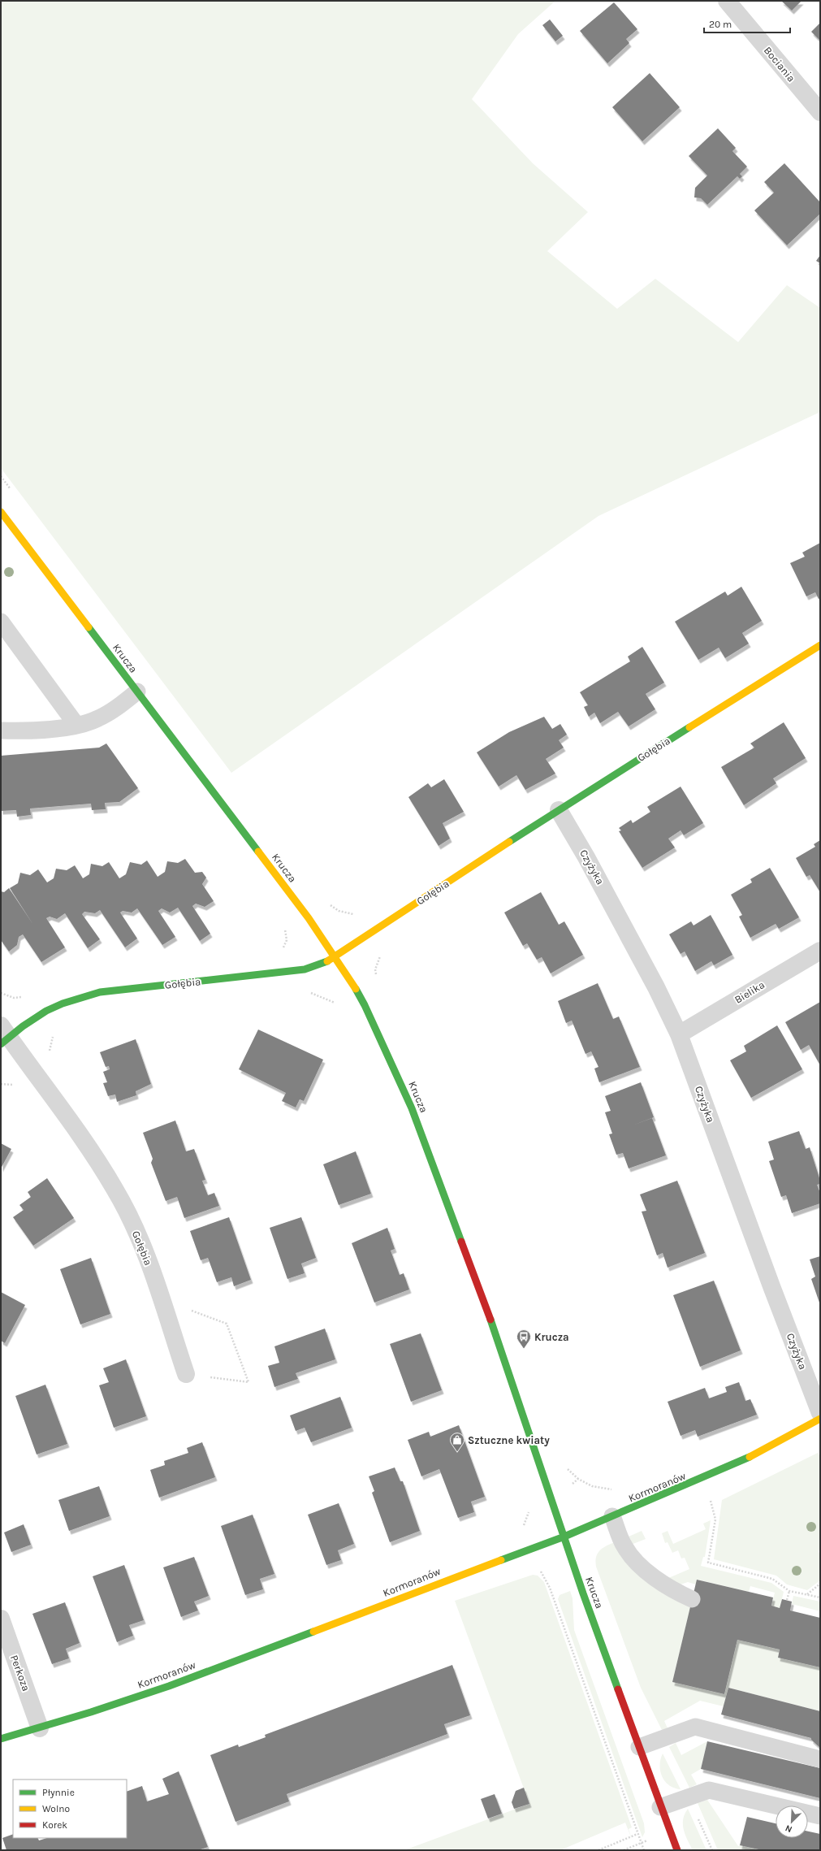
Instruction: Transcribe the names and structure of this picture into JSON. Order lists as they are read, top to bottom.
{
  "streets": {
    "street": [
      "Bociania",
      "Krucza",
      "Gołębia",
      "Czyżyka",
      "Bielika",
      "Kormoranów",
      "Perkoza"
    ]
  },
  "crossings": [
    ["Krucza", "Gołębia"],
    ["Krucza", "Kormoranów"],
    ["Gołębia", "Czyżyka"],
    ["Czyżyka", "Bielika"],
    ["Kormoranów", "Perkoza"]
  ],
  "places": {
    "bus stop": ["Krucza"],
    "shop": ["Sztuczne kwiaty"]
  },
  "legend": ["Płynnie", "Wolno", "Korek"],
  "scale_bar": "20 m",
  "north": "bottom left"
}
